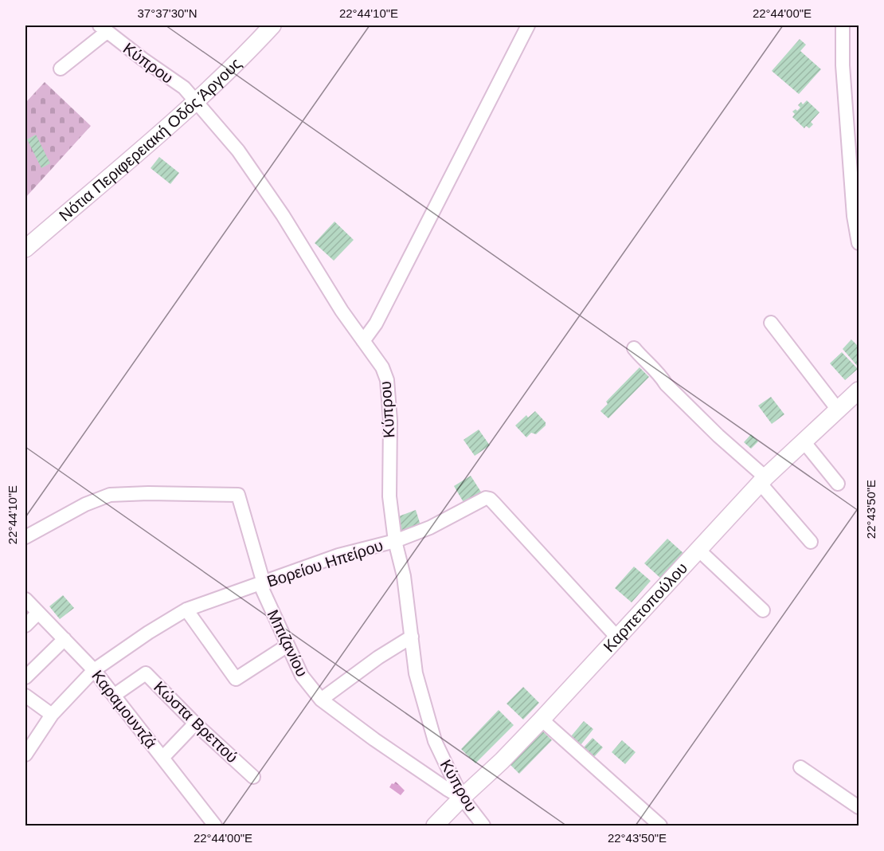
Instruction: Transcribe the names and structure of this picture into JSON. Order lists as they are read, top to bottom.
{
  "streets": {
    "main road": ["Νότια Περιφερειακή Οδός Άργους", "Καρπετοπούλου"],
    "street": [
      "Κύπρου",
      "Βορείου Ηπείρου",
      "Μπιζανίου",
      "Καραμουντζά",
      "Κώστα Βρεττού"
    ]
  },
  "crossings": [
    ["Κύπρου", "Νότια Περιφερειακή Οδός Άργους"],
    ["Κύπρου", "Βορείου Ηπείρου"],
    ["Κύπρου", "Καρπετοπούλου"],
    ["Κύπρου", "Μπιζανίου"],
    ["Βορείου Ηπείρου", "Καρπετοπούλου"],
    ["Βορείου Ηπείρου", "Μπιζανίου"],
    ["Βορείου Ηπείρου", "Καραμουντζά"],
    ["Καρπετοπούλου", "Μπιζανίου"],
    ["Καραμουντζά", "Κώστα Βρεττού"]
  ],
  "coordinates": [
    "37°37'30\"N",
    "22°44'10\"E",
    "22°44'00\"E",
    "22°43'50\"E"
  ]
}
